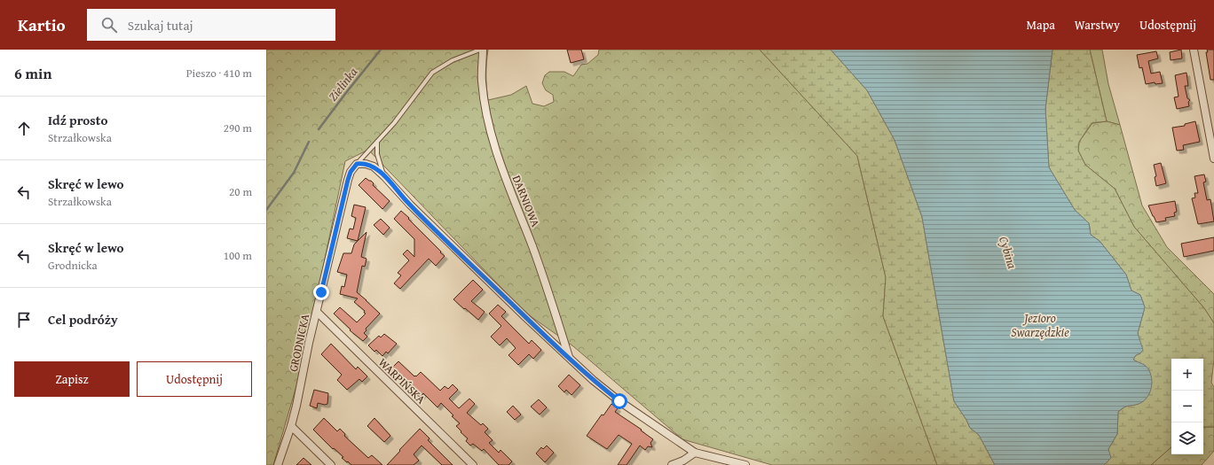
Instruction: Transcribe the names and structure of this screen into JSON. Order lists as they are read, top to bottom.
{
  "streets": {
    "street": ["DARNIOWA", "GRODNICKA", "WARPIŃSKA"]
  },
  "crossings": [
    ["GRODNICKA", "WARPIŃSKA"]
  ],
  "water": ["Zielinka", "Cybina", "Jezioro Swarzędzkie"],
  "page": {
    "header": "Kartio",
    "search": "Szukaj tutaj",
    "nav": ["Mapa", "Warstwy", "Udostępnij"],
    "heading": ["6 min", "Pieszo · 410 m"],
    "list": [
      ["Idź prosto", "Strzałkowska", "290 m"],
      ["Skręć w lewo", "Strzałkowska", "20 m"],
      ["Skręć w lewo", "Grodnicka", "100 m"],
      "Cel podróży"
    ],
    "buttons": ["Zapisz", "Udostępnij"],
    "map_buttons": ["+", "−"]
  }
}
